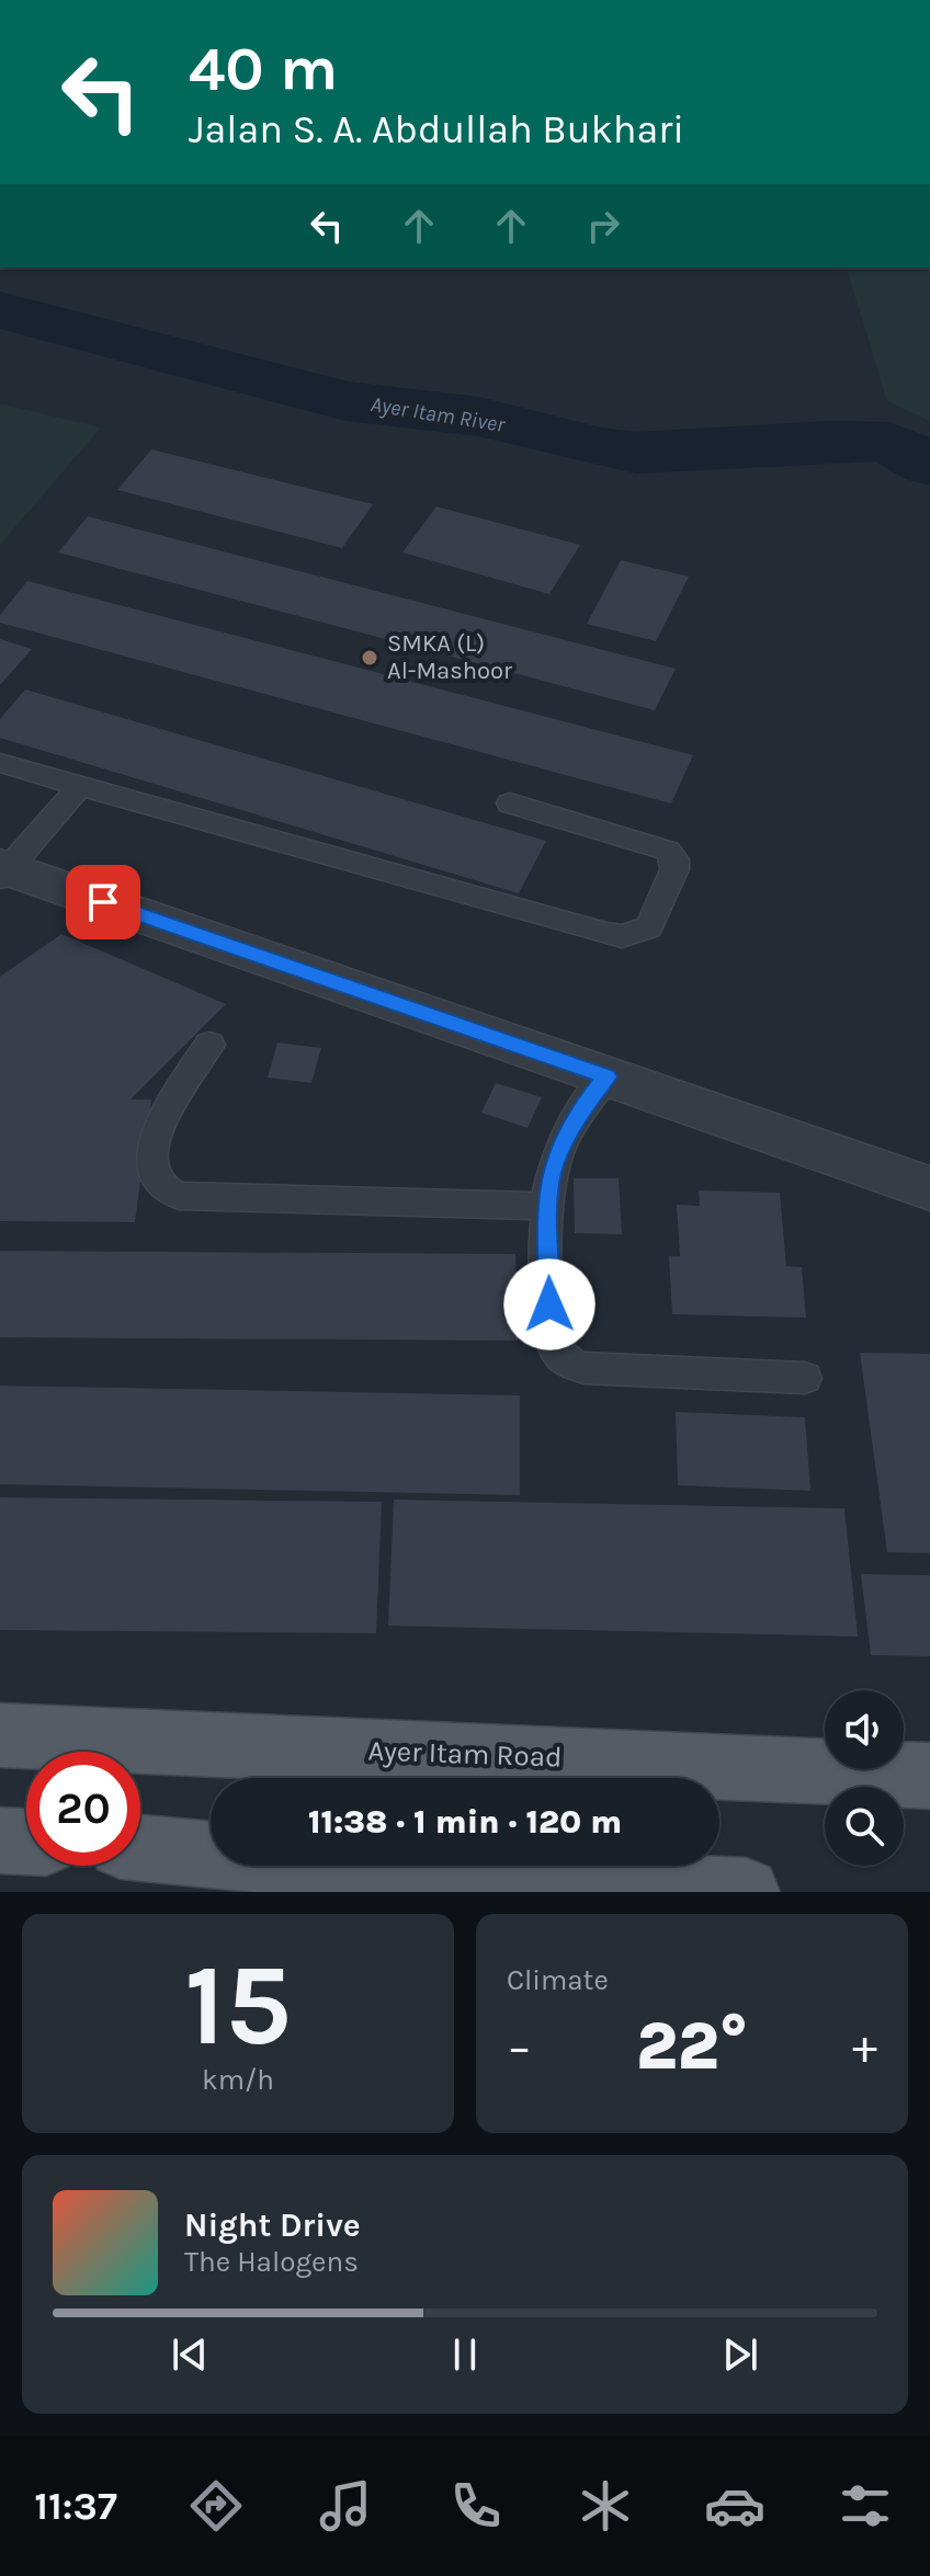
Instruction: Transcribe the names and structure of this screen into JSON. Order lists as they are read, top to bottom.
{
  "streets": {
    "main road": ["Ayer Itam Road"]
  },
  "water": ["Ayer Itam River"],
  "places": ["SMKA (L) Al-Mashoor"],
  "page": {
    "turn": ["40 m", "Jalan S. A. Abdullah Bukhari"],
    "limit": "20",
    "trip": "11:38 · 1 min · 120 m",
    "tile": [
      ["15", "km/h"],
      "Climate"
    ],
    "heat": ["−", "22°", "+"],
    "song": ["Night Drive", "The Halogens"],
    "tabs": "11:37"
  }
}
